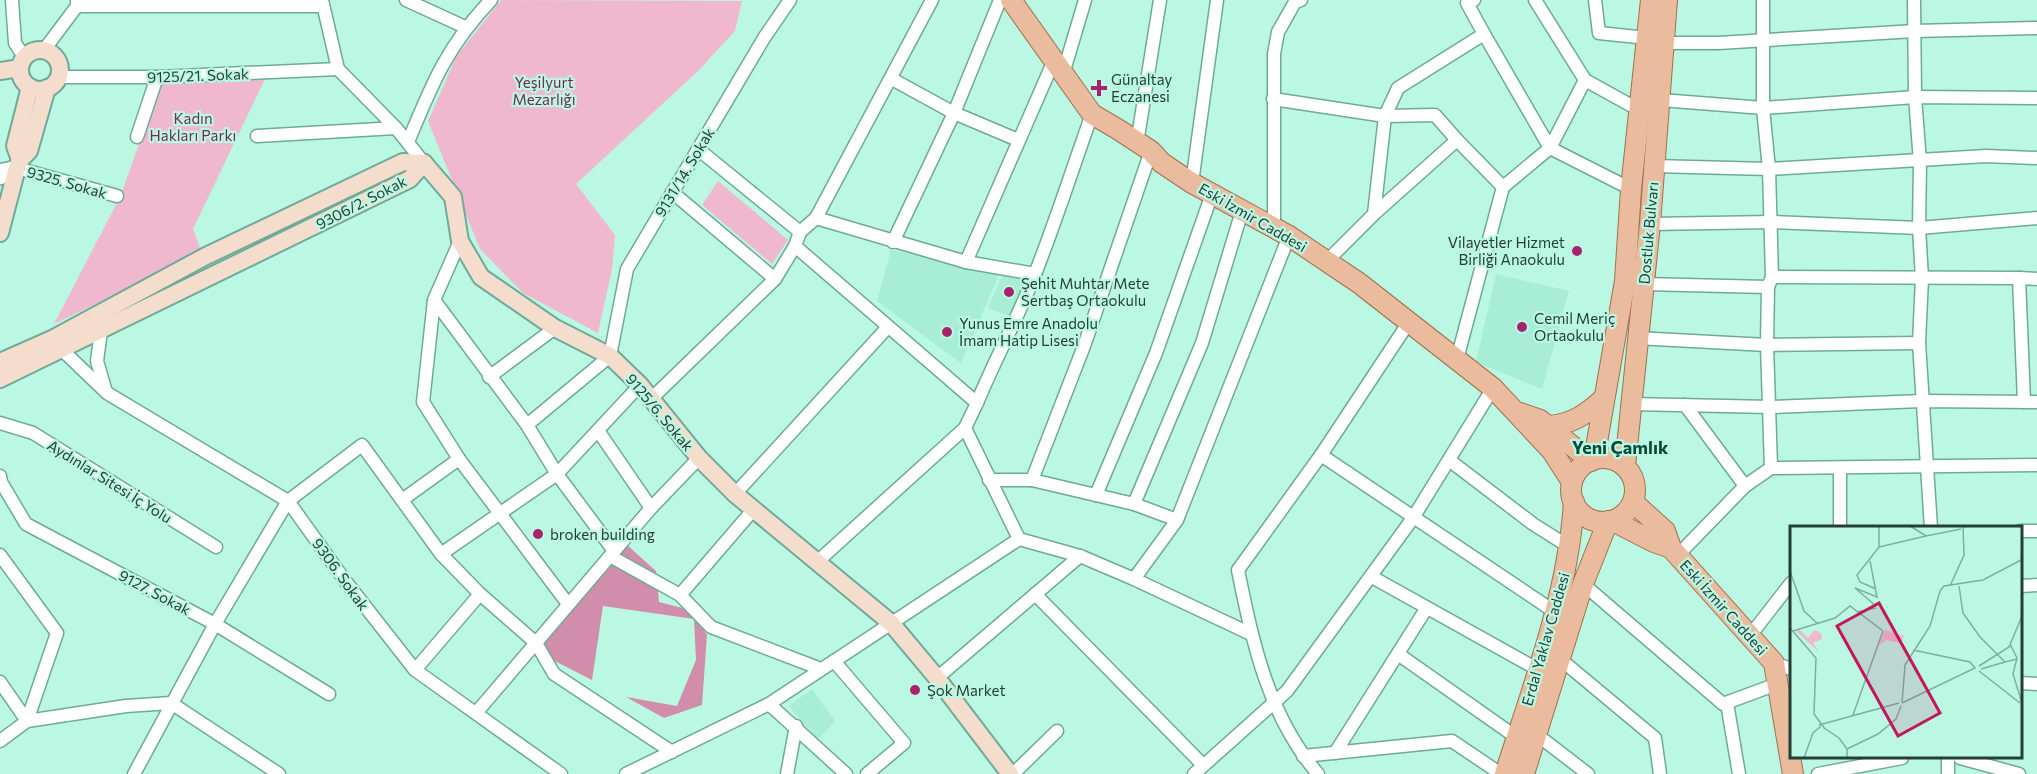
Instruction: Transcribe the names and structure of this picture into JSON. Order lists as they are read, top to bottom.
{
  "streets": {
    "main road": [
      "9306/2. Sokak",
      "Eski İzmir Caddesi",
      "Dostluk Bulvarı",
      "9125/6. Sokak",
      "Erdal Yaklav Caddesi"
    ],
    "street": [
      "9125/21. Sokak",
      "9131/14. Sokak",
      "9325. Sokak",
      "Aydınlar Sitesi İç Yolu",
      "9306. Sokak",
      "9127. Sokak"
    ]
  },
  "crossings": [
    ["9125/21. Sokak", "9125/6. Sokak"],
    ["9131/14. Sokak", "9125/6. Sokak"],
    ["9306/2. Sokak", "9125/6. Sokak"],
    ["9306/2. Sokak", "9306. Sokak"],
    ["Eski İzmir Caddesi", "Dostluk Bulvarı"],
    ["Eski İzmir Caddesi", "Erdal Yaklav Caddesi"],
    ["Dostluk Bulvarı", "Erdal Yaklav Caddesi"]
  ],
  "districts": ["Yeni Çamlık"],
  "parks": ["Yeşilyurt Mezarlığı", "Kadın Hakları Parkı"],
  "places": {
    "health": ["Günaltay Eczanesi"],
    "other": [
      "Vilayetler Hizmet Birliği Anaokulu",
      "Şehit Muhtar Mete Sertbaş Ortaokulu",
      "Cemil Meriç Ortaokulu",
      "Yunus Emre Anadolu İmam Hatip Lisesi",
      "broken building",
      "Şok Market"
    ]
  }
}
